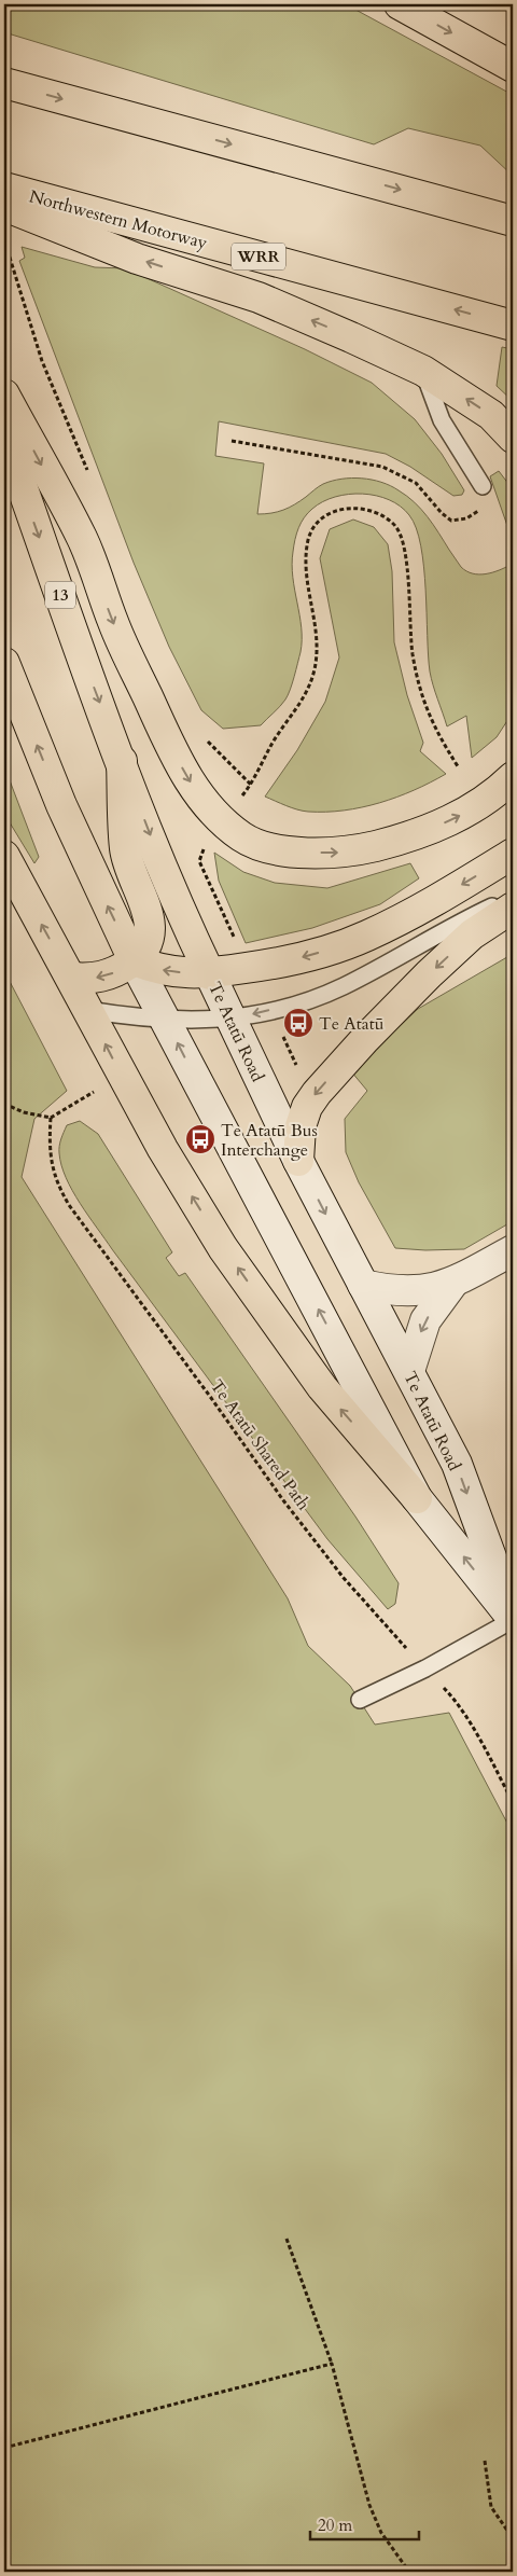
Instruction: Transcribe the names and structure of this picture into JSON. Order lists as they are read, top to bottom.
{
  "streets": {
    "main road": [
      "Northwestern Motorway",
      "WRR",
      "13",
      "Te Atatū Road"
    ],
    "path": ["Te Atatū Shared Path"]
  },
  "places": {
    "bus stop": ["Te Atatū", "Te Atatū Bus Interchange"]
  },
  "scale_bar": "20 m"
}
